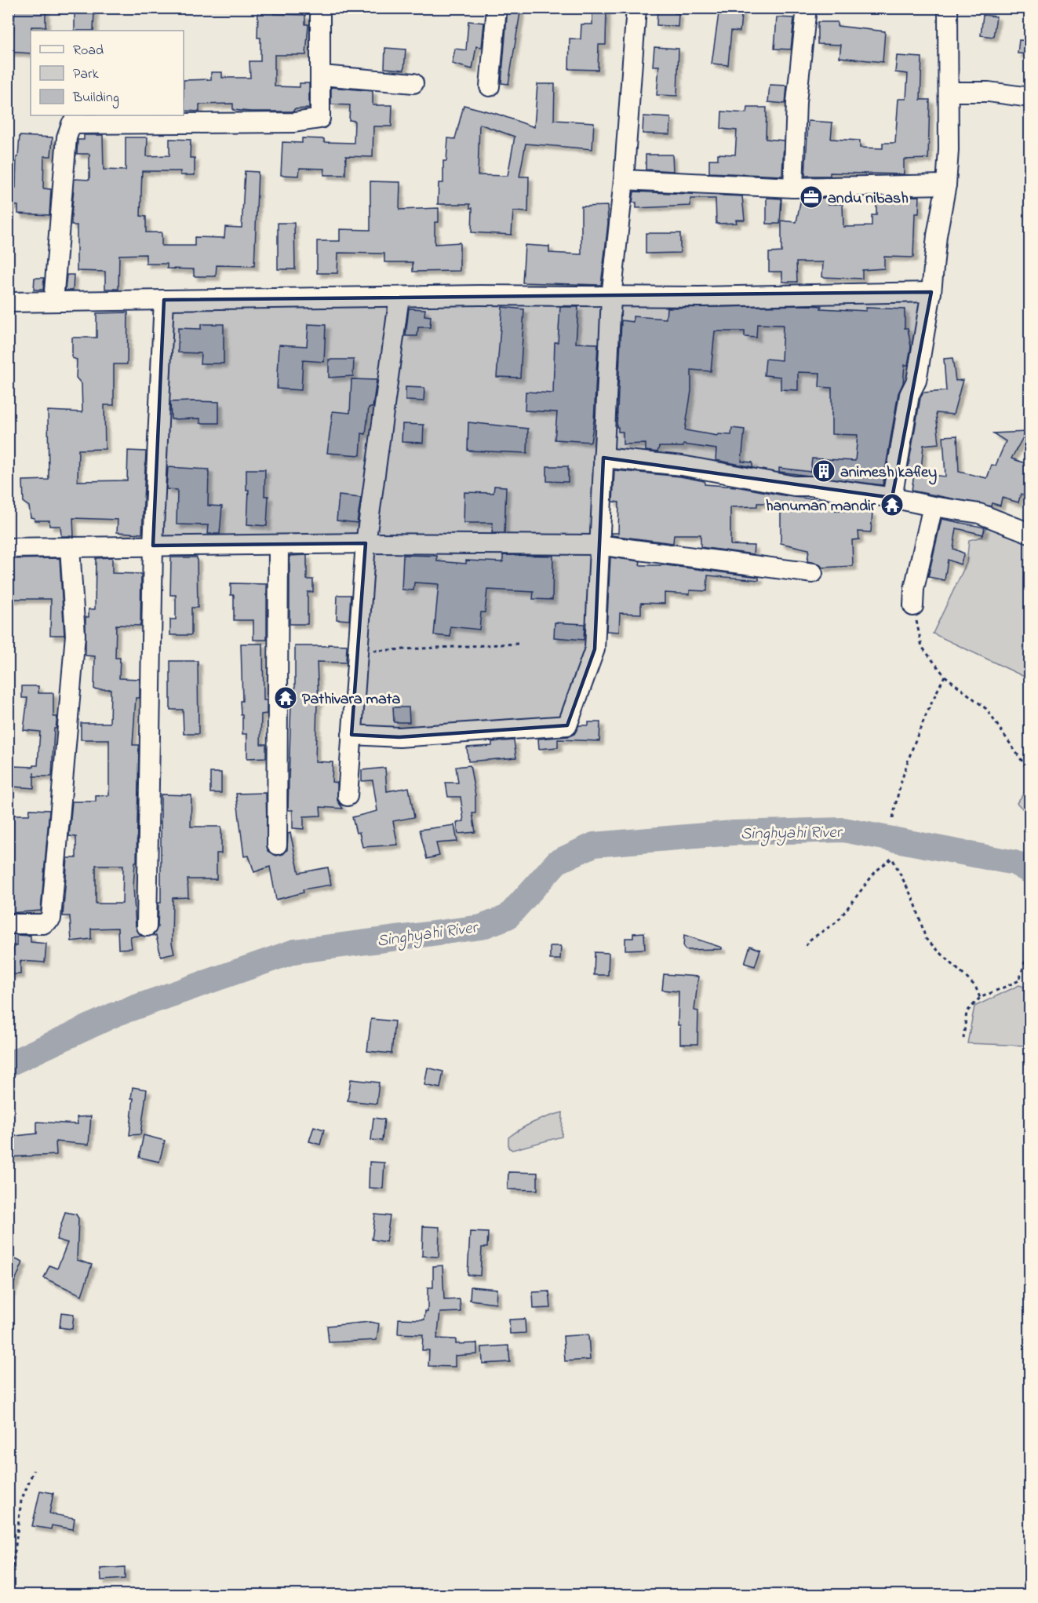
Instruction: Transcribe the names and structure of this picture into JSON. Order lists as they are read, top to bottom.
{
  "water": ["Singhyahi River"],
  "places": {
    "office": ["andu nibash"],
    "building": ["animesh kafley"],
    "temple": ["hanuman mandir", "Pathivara mata"]
  },
  "legend": ["Road", "Park", "Building"]
}
